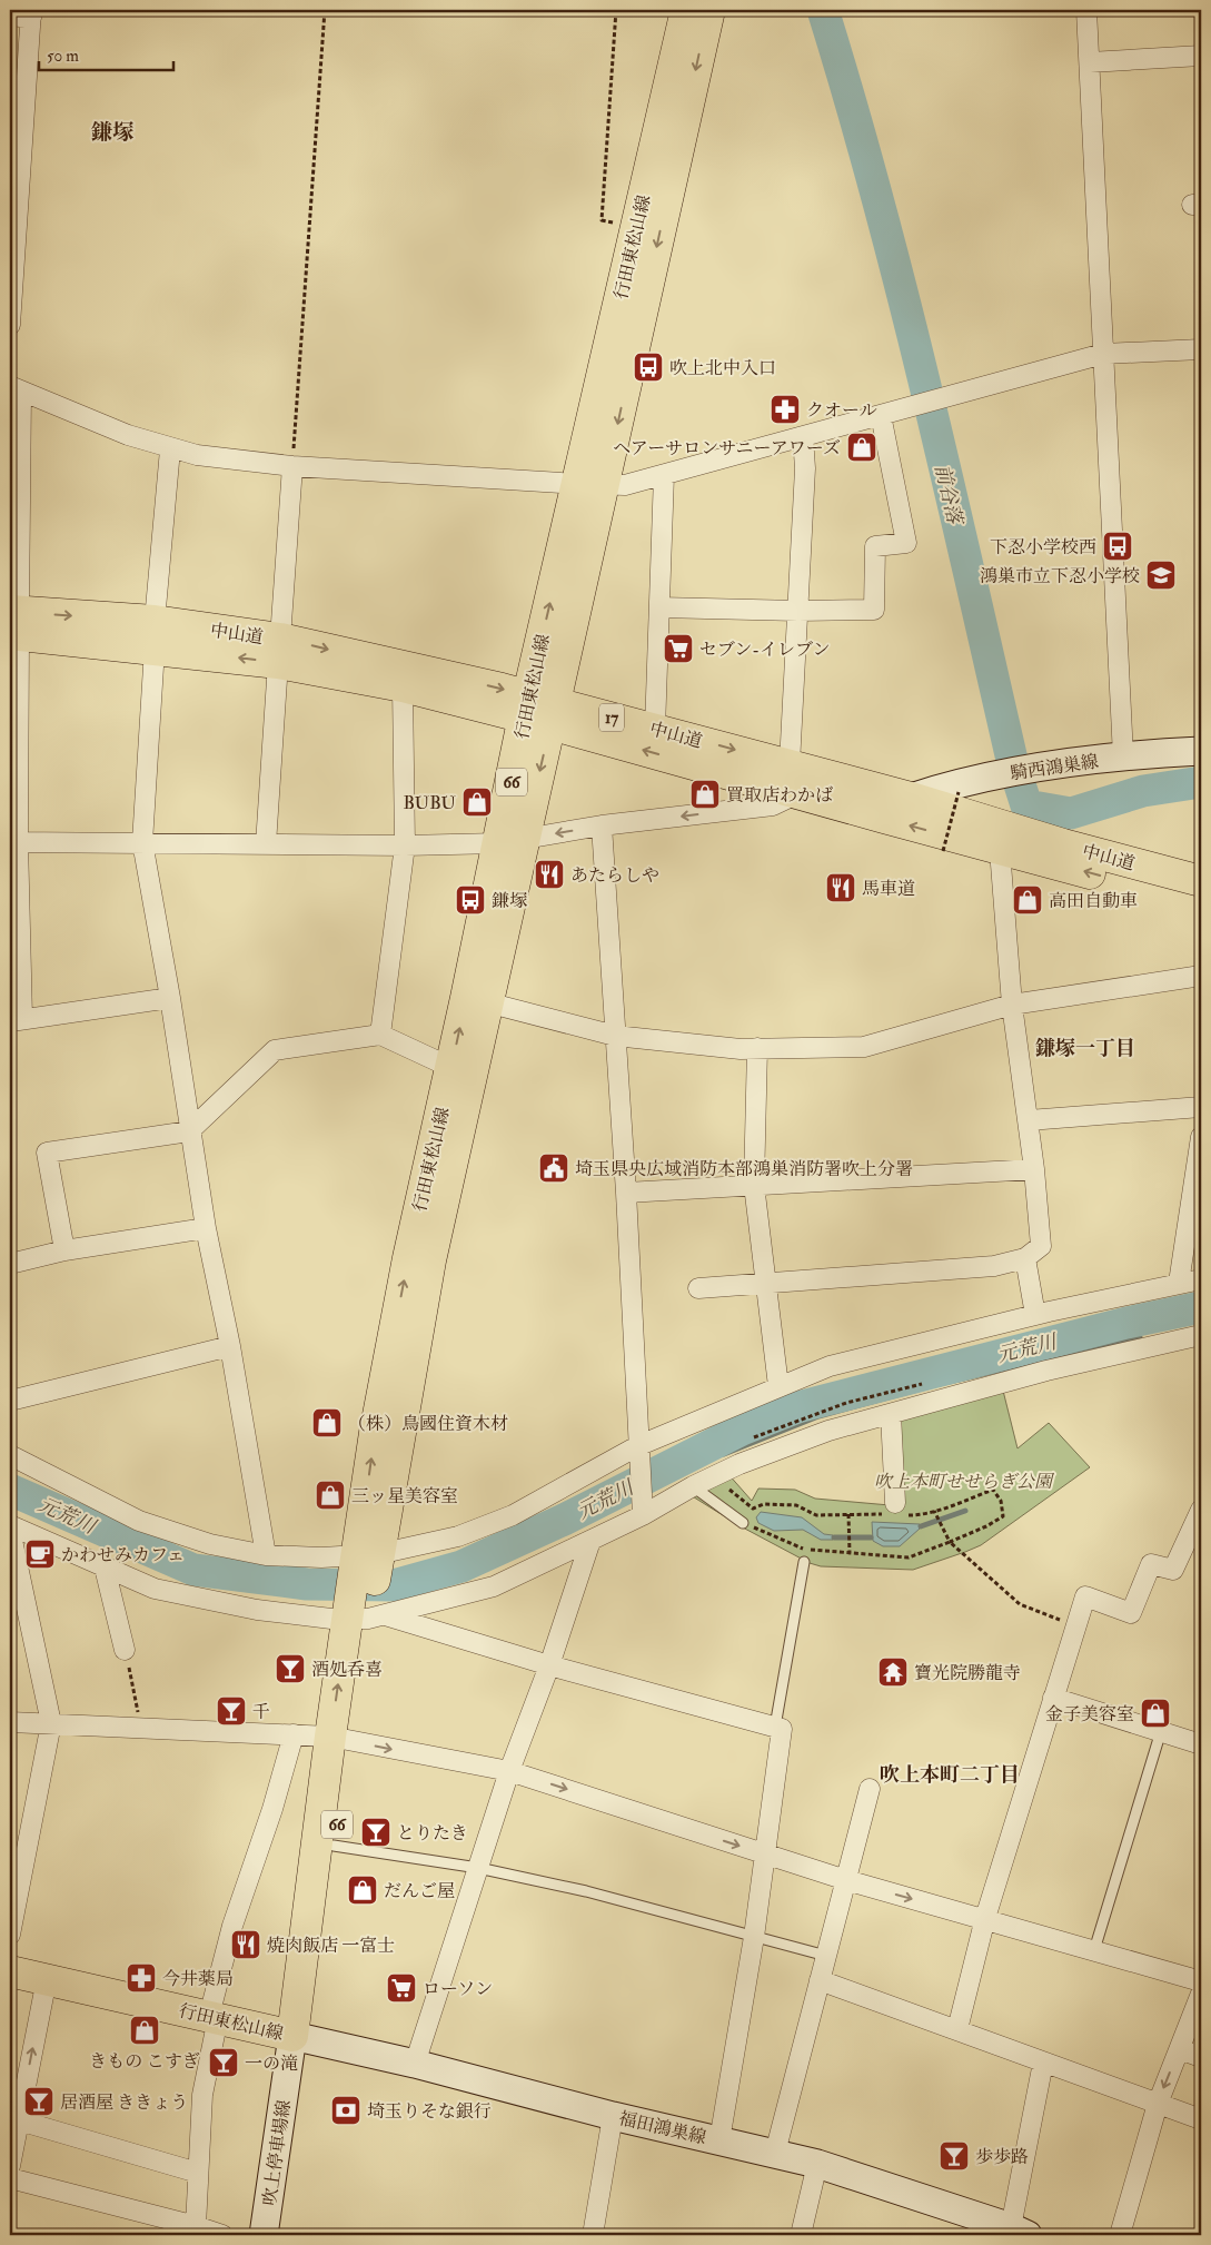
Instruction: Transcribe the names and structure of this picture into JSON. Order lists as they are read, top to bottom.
{
  "streets": {
    "main road": [
      "行田東松山線",
      "中山道",
      "17",
      "騎西鴻巣線",
      "66",
      "福田鴻巣線",
      "吹上停車場線"
    ]
  },
  "crossings": [
    ["行田東松山線", "中山道"],
    ["行田東松山線", "福田鴻巣線"],
    ["行田東松山線", "吹上停車場線"],
    ["中山道", "騎西鴻巣線"],
    ["福田鴻巣線", "吹上停車場線"]
  ],
  "districts": ["鎌塚", "鎌塚一丁目", "吹上本町二丁目"],
  "water": ["前谷落", "元荒川"],
  "parks": ["吹上本町せせらぎ公園"],
  "places": {
    "bus stop": ["吹上北中入口", "下忍小学校西", "鎌塚"],
    "pharmacy": ["クオール", "今井薬局"],
    "shop": [
      "ヘアーサロンサニーアワーズ",
      "買取店わかば",
      "BUBU",
      "高田自動車",
      "（株）鳥國住資木材",
      "三ッ星美容室",
      "金子美容室",
      "だんご屋",
      "きもの こすぎ"
    ],
    "school or university": ["鴻巣市立下忍小学校"],
    "supermarket": ["セブン-イレブン", "ローソン"],
    "restaurant": ["あたらしや", "馬車道", "焼肉飯店 一富士"],
    "public building": ["埼玉県央広域消防本部鴻巣消防署吹上分署"],
    "cafe": ["かわせみカフェ"],
    "bar": [
      "酒処呑喜",
      "千",
      "とりたき",
      "一の滝",
      "居酒屋 ききょう",
      "歩歩路"
    ],
    "temple": ["寶光院勝龍寺"],
    "bank": ["埼玉りそな銀行"]
  },
  "scale_bar": "50 m"
}
